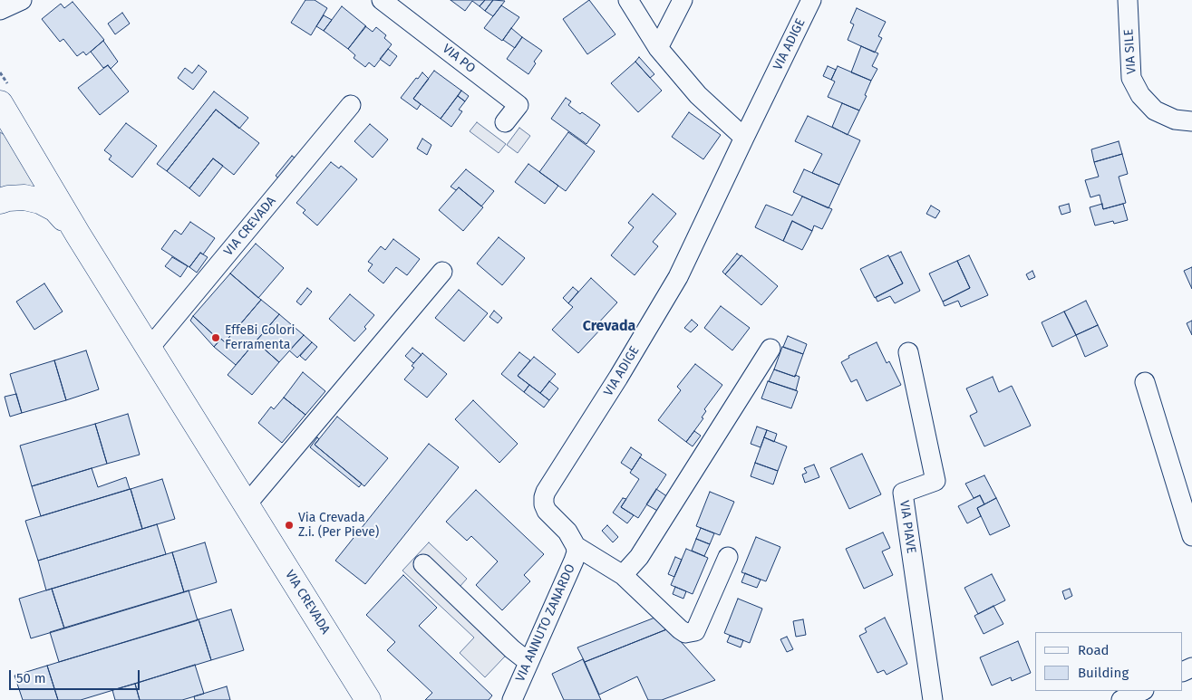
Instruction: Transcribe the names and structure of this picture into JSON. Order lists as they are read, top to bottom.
{
  "streets": {
    "main road": ["VIA CREVADA"],
    "street": [
      "VIA ADIGE",
      "VIA SILE",
      "VIA PO",
      "VIA PIAVE",
      "VIA ANNUTO ZANARDO"
    ]
  },
  "crossings": [
    ["VIA ADIGE", "VIA ANNUTO ZANARDO"]
  ],
  "districts": ["Crevada"],
  "places": ["EffeBi Colori Ferramenta", "Via Crevada Z.i. (Per Pieve)"],
  "legend": ["Road", "Building"],
  "scale_bar": "50 m"
}
